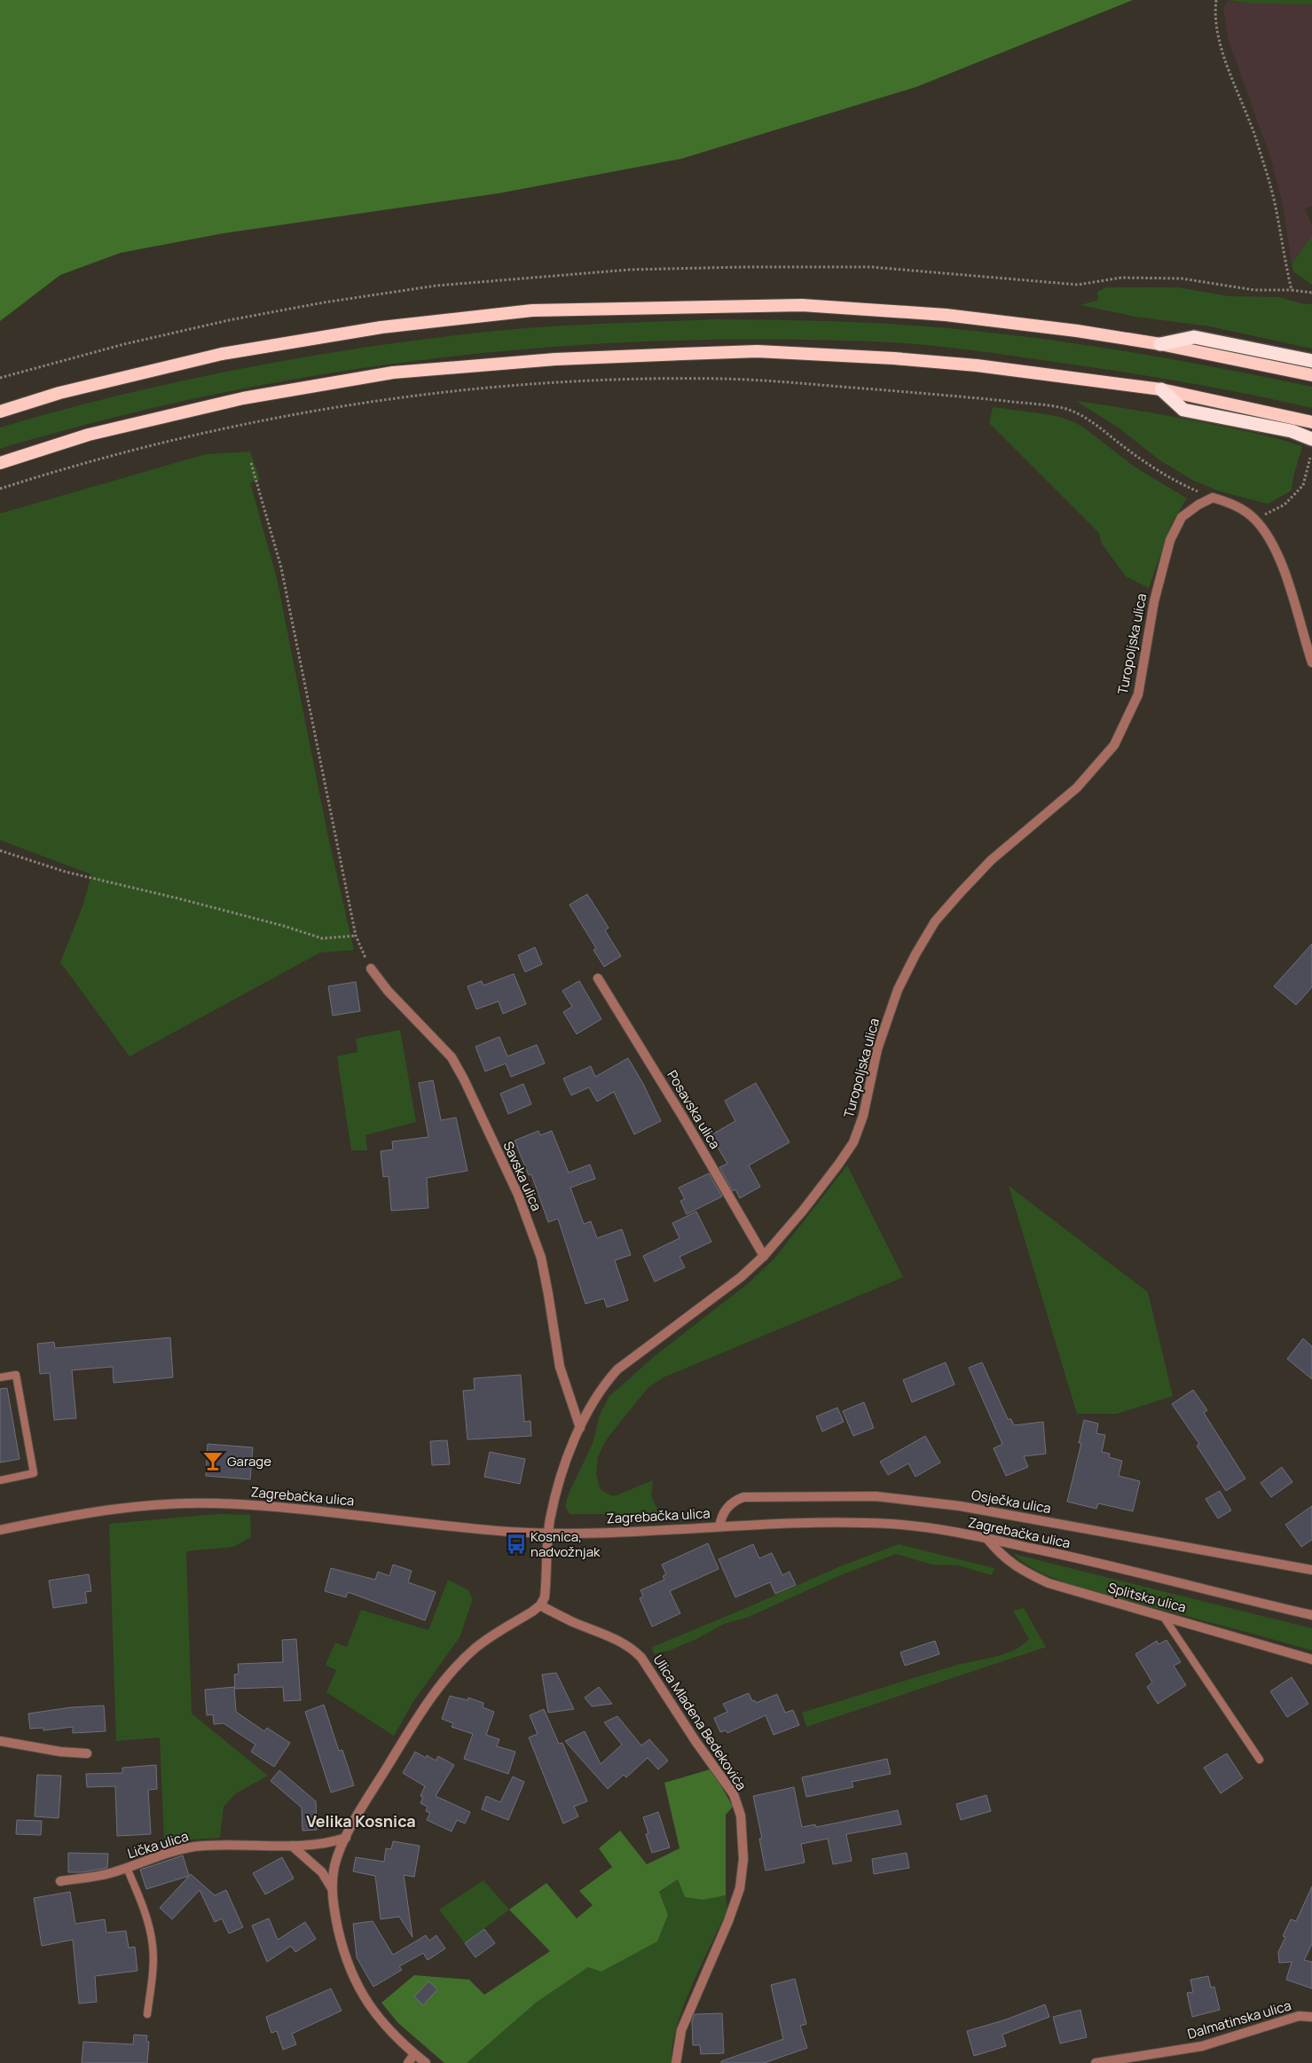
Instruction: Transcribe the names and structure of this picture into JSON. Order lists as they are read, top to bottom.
{
  "streets": {
    "street": [
      "Turopoljska ulica",
      "Posavska ulica",
      "Savska ulica",
      "Zagrebačka ulica",
      "Osječka ulica",
      "Splitska ulica",
      "Ulica Mladena Bedekovića",
      "Lička ulica",
      "Dalmatinska ulica"
    ]
  },
  "crossings": [
    ["Turopoljska ulica", "Posavska ulica"],
    ["Turopoljska ulica", "Savska ulica"],
    ["Turopoljska ulica", "Zagrebačka ulica"],
    ["Zagrebačka ulica", "Osječka ulica"],
    ["Zagrebačka ulica", "Splitska ulica"]
  ],
  "districts": ["Velika Kosnica"],
  "places": {
    "bar": ["Garage"],
    "bus stop": ["Kosnica, nadvožnjak"]
  }
}
